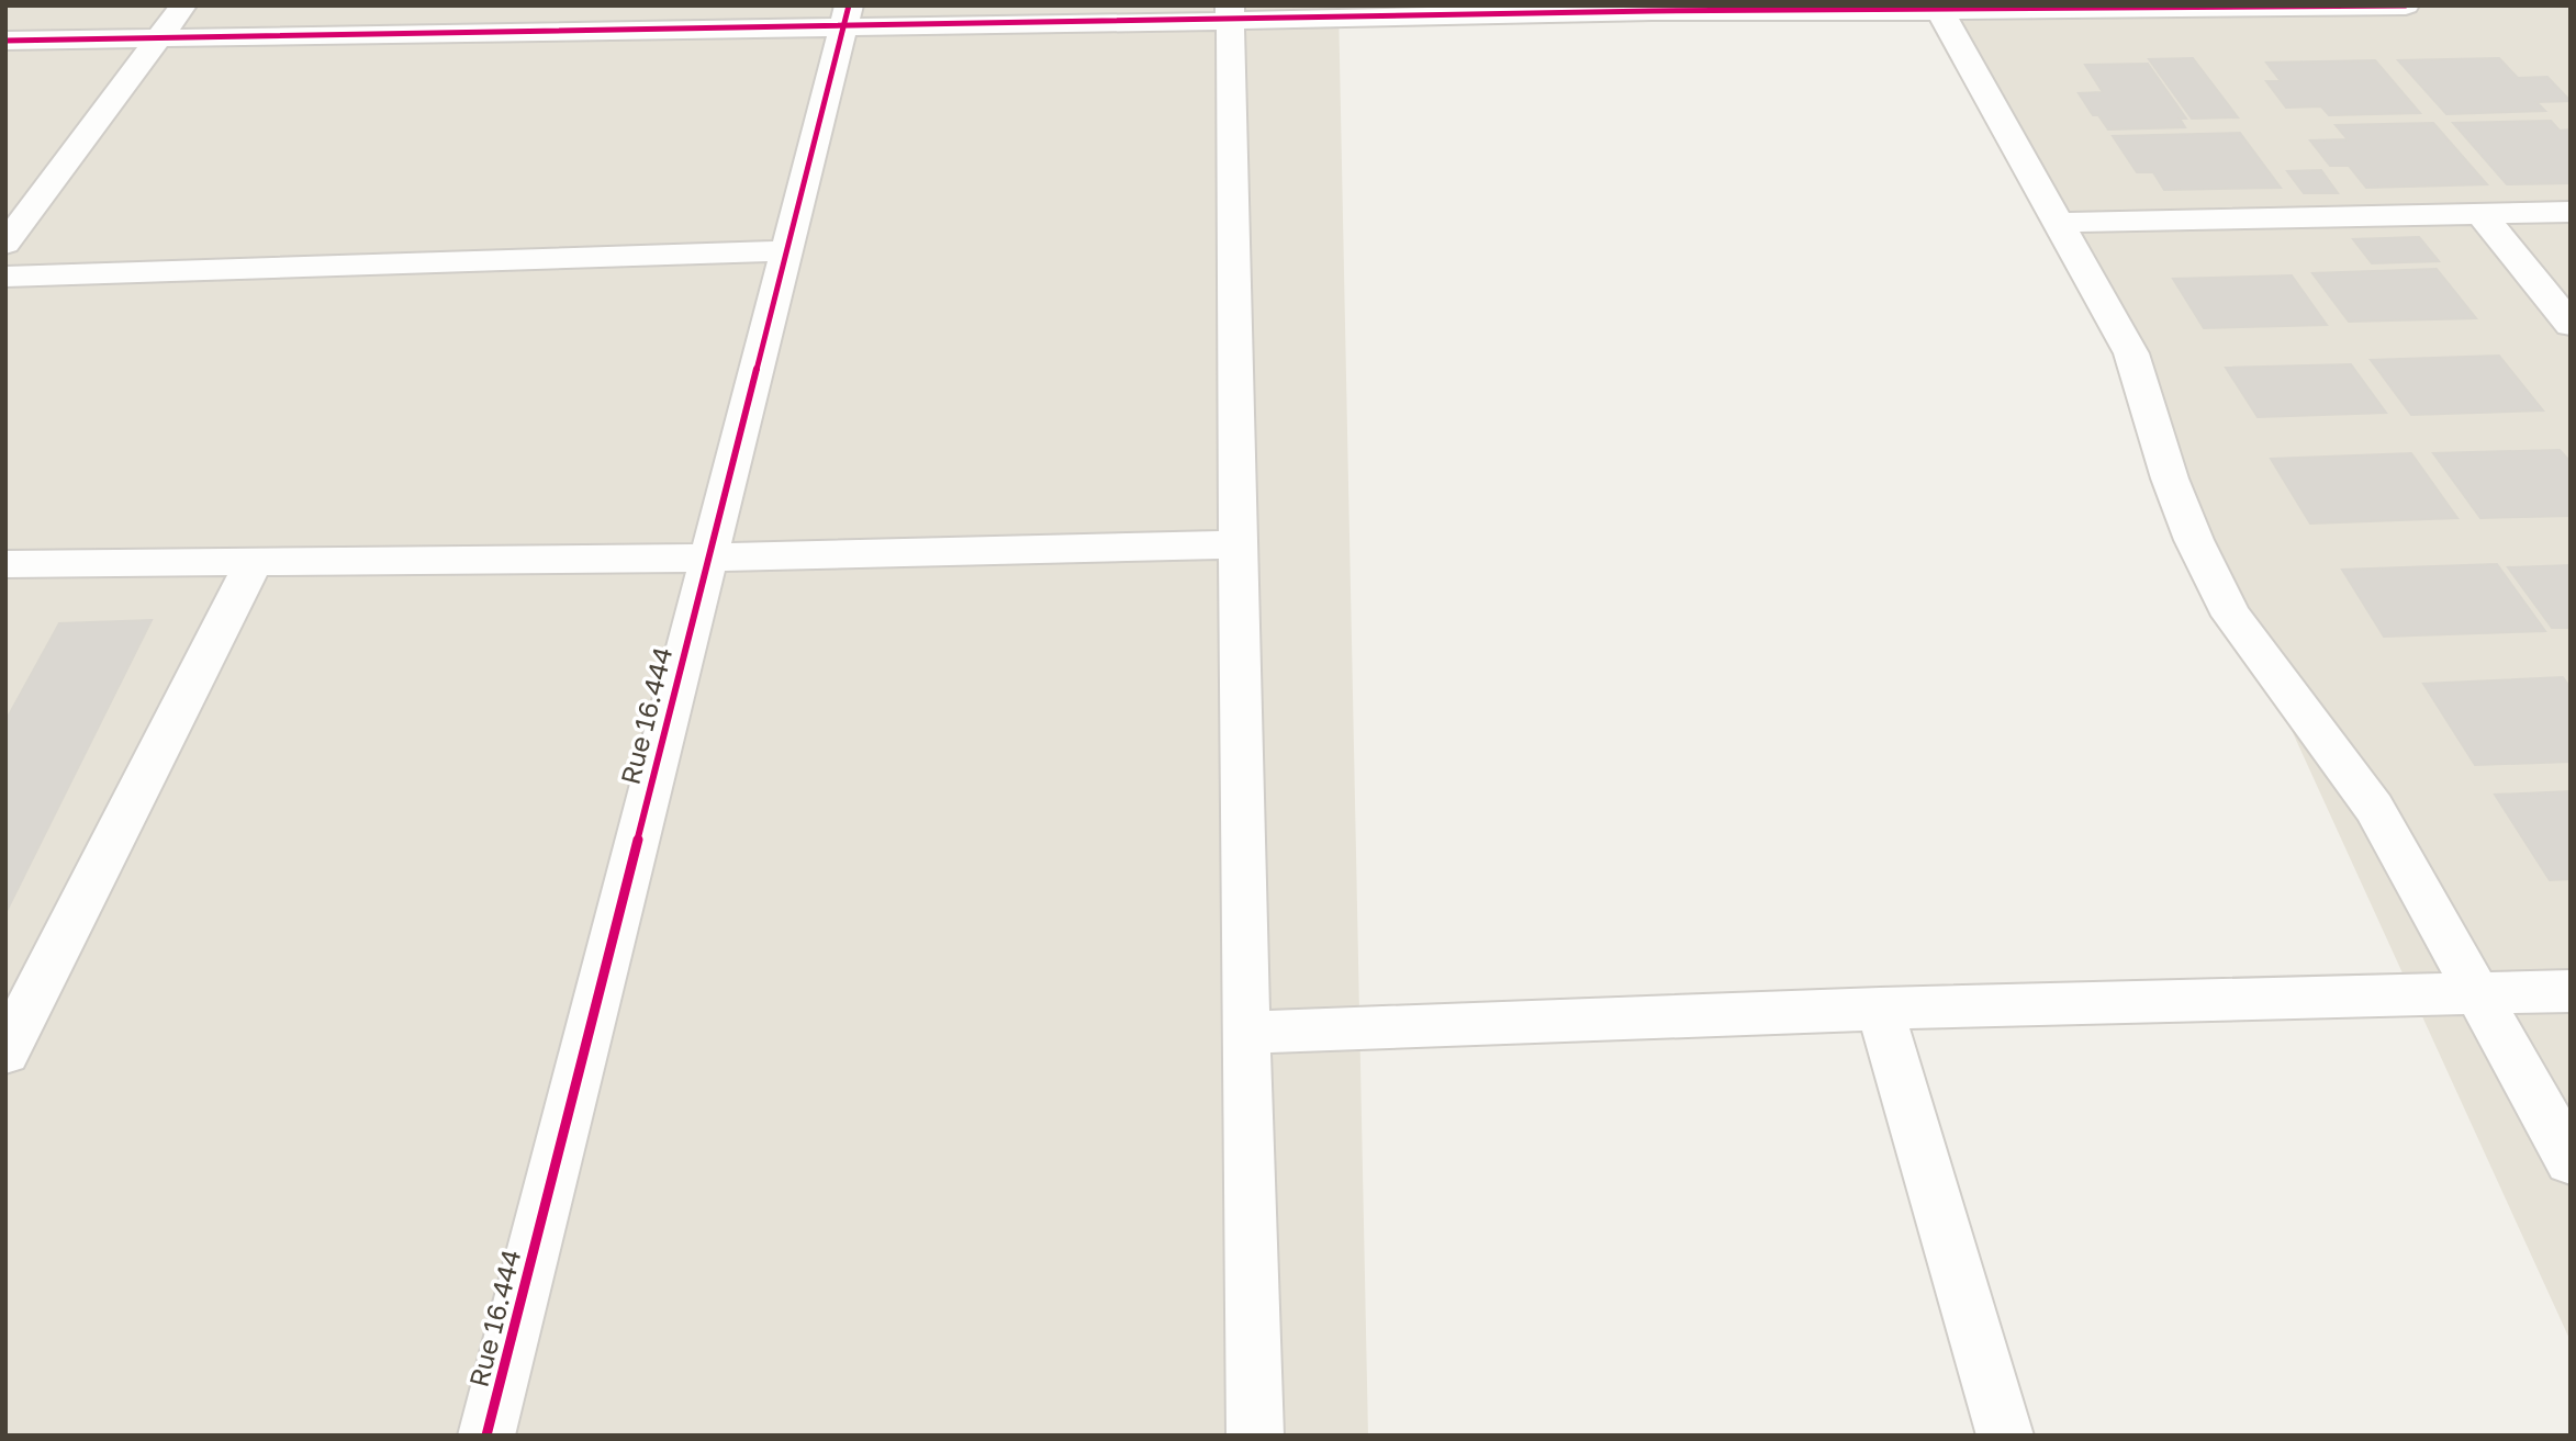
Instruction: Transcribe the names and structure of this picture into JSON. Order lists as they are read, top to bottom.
{
  "streets": {
    "street": ["Rue 16.444"]
  }
}
